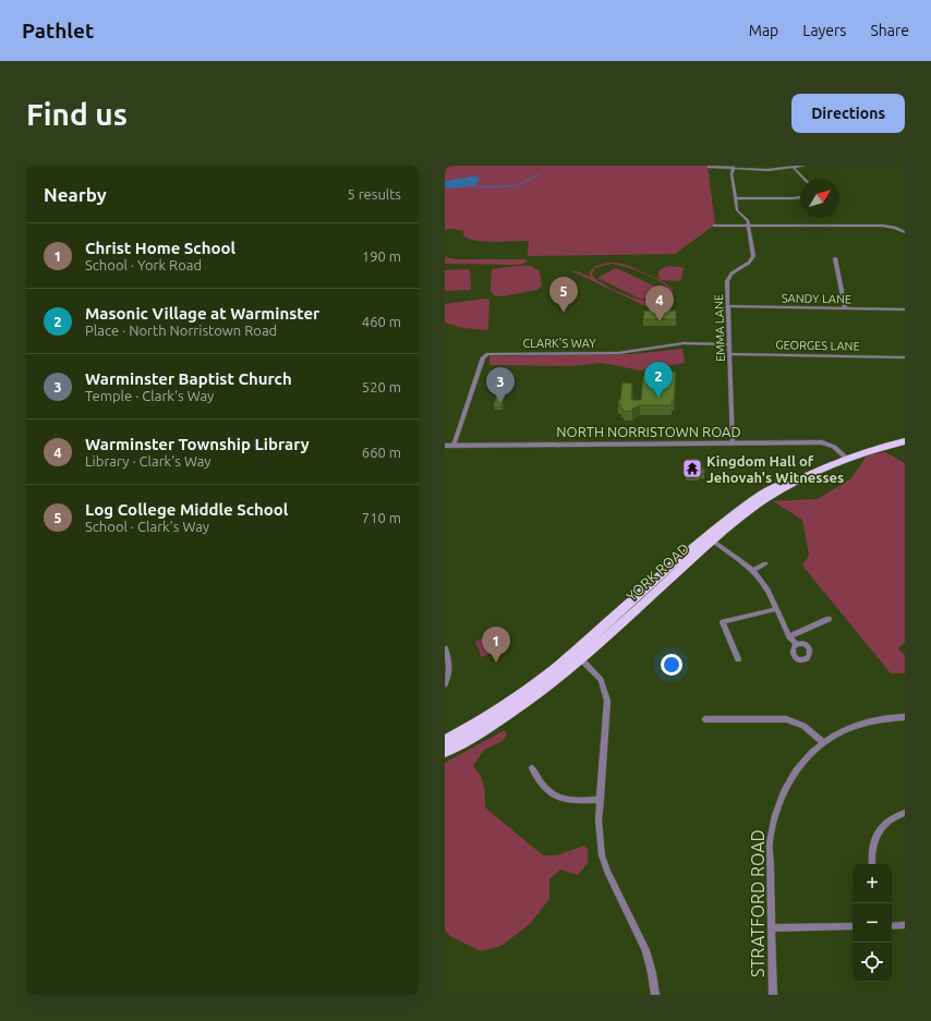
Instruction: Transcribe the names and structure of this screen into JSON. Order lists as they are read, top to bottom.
{
  "streets": {
    "highway": ["YORK ROAD"],
    "street": [
      "SANDY LANE",
      "EMMA LANE",
      "CLARK'S WAY",
      "GEORGES LANE",
      "NORTH NORRISTOWN ROAD",
      "STRATFORD ROAD"
    ]
  },
  "crossings": [
    ["SANDY LANE", "EMMA LANE"],
    ["EMMA LANE", "CLARK'S WAY"],
    ["EMMA LANE", "GEORGES LANE"],
    ["EMMA LANE", "NORTH NORRISTOWN ROAD"],
    ["CLARK'S WAY", "NORTH NORRISTOWN ROAD"],
    ["NORTH NORRISTOWN ROAD", "YORK ROAD"]
  ],
  "places": {
    "temple": ["Kingdom Hall of Jehovah's Witnesses"]
  },
  "north": "top right",
  "page": {
    "header": "Pathlet",
    "nav": ["Map", "Layers", "Share"],
    "buttons": "Directions",
    "title": "Find us",
    "heading": ["Nearby", "5 results"],
    "list": [
      {
        "mark": "1",
        "name": "Christ Home School",
        "note": "School · York Road",
        "value": "190 m"
      },
      {
        "mark": "2",
        "name": "Masonic Village at Warminster",
        "note": "Place · North Norristown Road",
        "value": "460 m"
      },
      {
        "mark": "3",
        "name": "Warminster Baptist Church",
        "note": "Temple · Clark's Way",
        "value": "520 m"
      },
      {
        "mark": "4",
        "name": "Warminster Township Library",
        "note": "Library · Clark's Way",
        "value": "660 m"
      },
      {
        "mark": "5",
        "name": "Log College Middle School",
        "note": "School · Clark's Way",
        "value": "710 m"
      }
    ],
    "pins": [
      "5",
      "4",
      "2",
      "3",
      "1"
    ],
    "map_buttons": ["+", "−"]
  }
}
